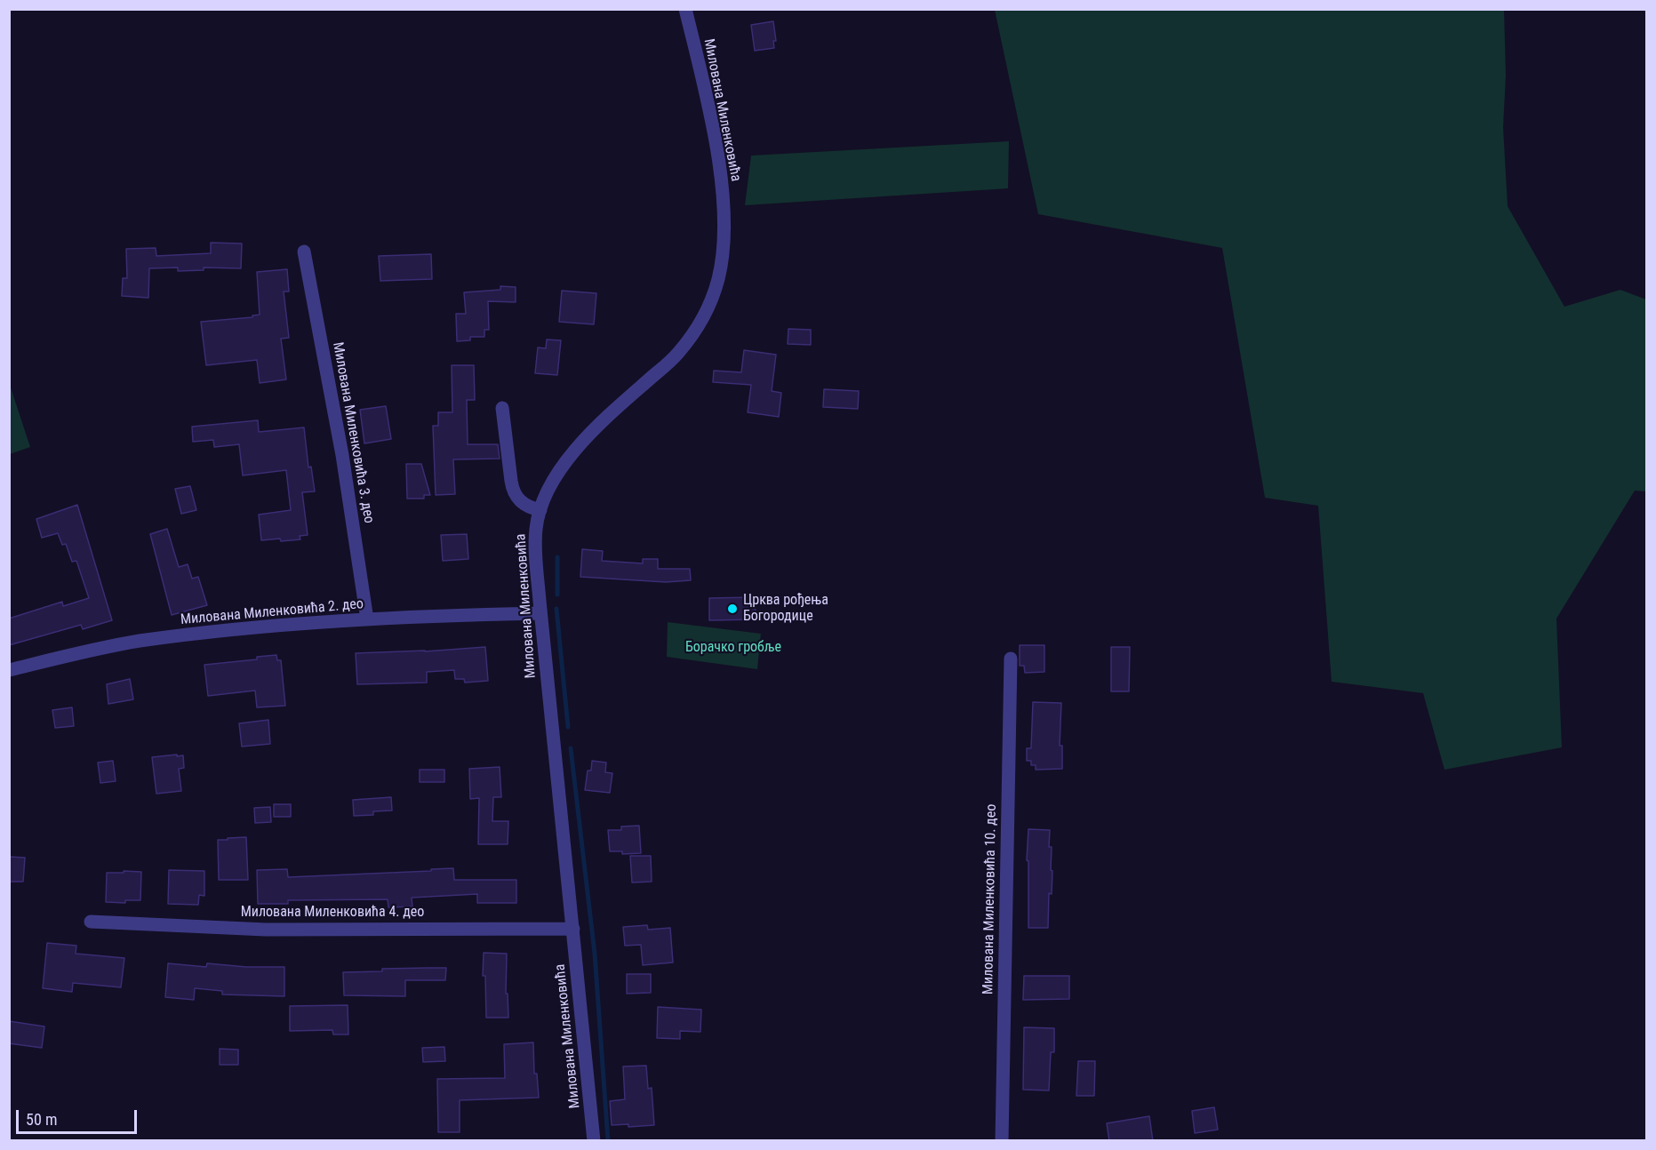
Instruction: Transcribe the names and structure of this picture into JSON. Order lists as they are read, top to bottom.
{
  "streets": {
    "street": [
      "Милована Миленковића",
      "Милована Миленковића 3. део",
      "Милована Миленковића 2. део",
      "Милована Миленковића 10. део",
      "Милована Миленковића 4. део"
    ]
  },
  "crossings": [
    ["Милована Миленковића", "Милована Миленковића 2. део"],
    ["Милована Миленковића", "Милована Миленковића 4. део"],
    ["Милована Миленковића 3. део", "Милована Миленковића 2. део"]
  ],
  "parks": ["Борачко гробље"],
  "places": ["Црква рођења Богородице"],
  "scale_bar": "50 m"
}
